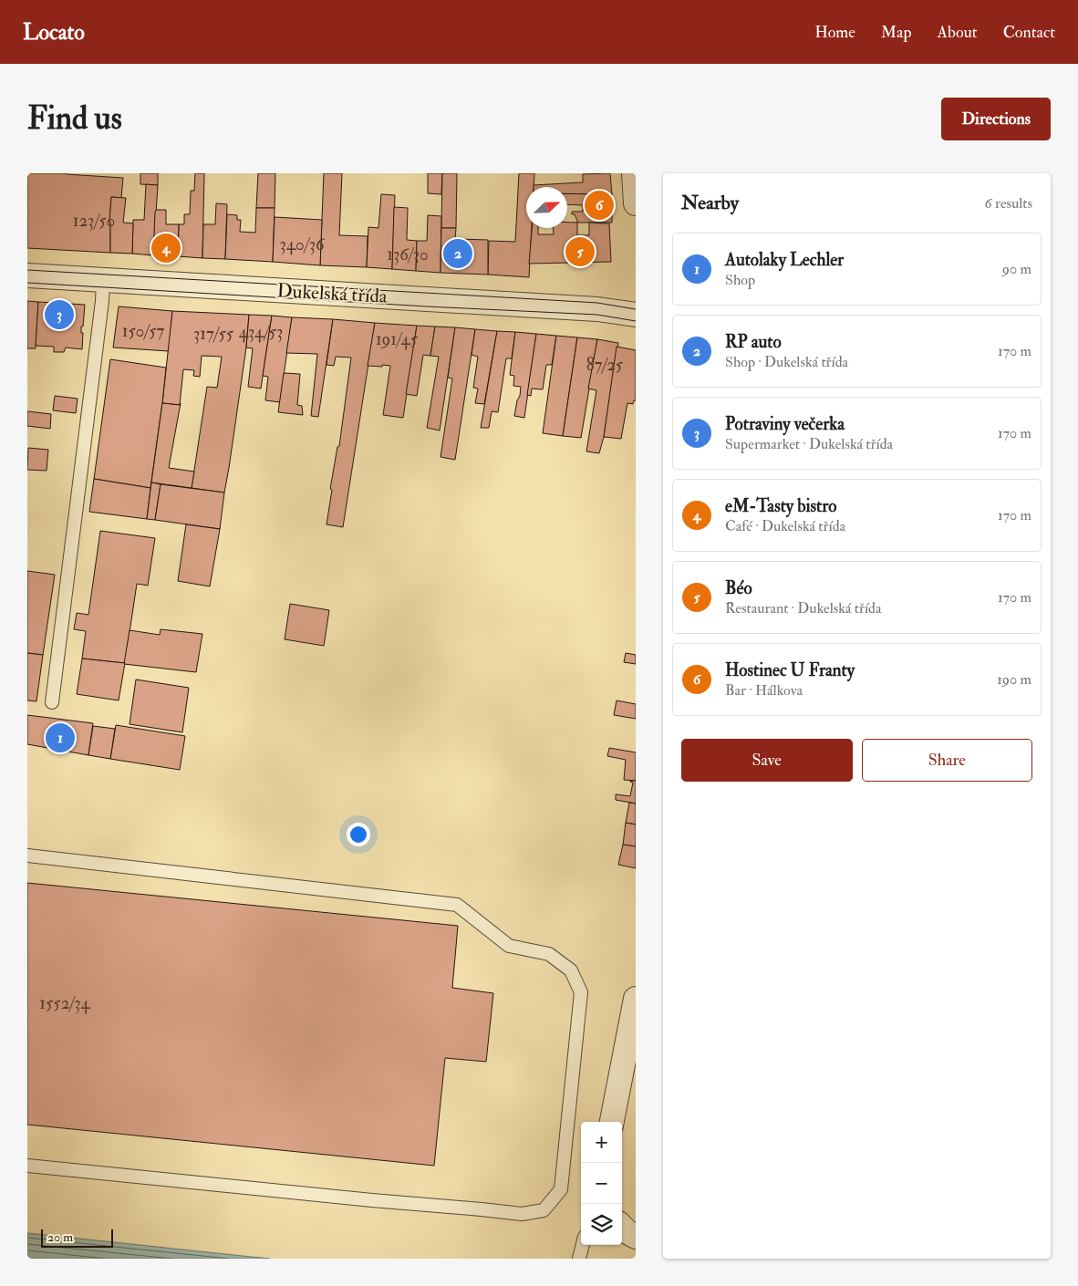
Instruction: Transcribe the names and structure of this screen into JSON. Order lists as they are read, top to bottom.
{
  "streets": {
    "street": ["Dukelská třída"]
  },
  "house_numbers": [
    "123/50",
    "340/36",
    "136/30",
    "150/57",
    "434/53",
    "317/55",
    "191/45",
    "87/25",
    "1552/34"
  ],
  "scale_bar": "20 m",
  "north": "top right",
  "page": {
    "header": "Locato",
    "nav": [
      "Home",
      "Map",
      "About",
      "Contact"
    ],
    "buttons": [
      "Directions",
      ["Save", "Share"]
    ],
    "title": "Find us",
    "heading": ["Nearby", "6 results"],
    "pins": [
      "6",
      "4",
      "5",
      "2",
      "3",
      "1"
    ],
    "list": [
      {
        "mark": "1",
        "name": "Autolaky Lechler",
        "note": "Shop",
        "value": "90 m"
      },
      {
        "mark": "2",
        "name": "RP auto",
        "note": "Shop · Dukelská třída",
        "value": "170 m"
      },
      {
        "mark": "3",
        "name": "Potraviny večerka",
        "note": "Supermarket · Dukelská třída",
        "value": "170 m"
      },
      {
        "mark": "4",
        "name": "eM-Tasty bistro",
        "note": "Café · Dukelská třída",
        "value": "170 m"
      },
      {
        "mark": "5",
        "name": "Béo",
        "note": "Restaurant · Dukelská třída",
        "value": "170 m"
      },
      {
        "mark": "6",
        "name": "Hostinec U Franty",
        "note": "Bar · Hálkova",
        "value": "190 m"
      }
    ],
    "map_buttons": ["+", "−"],
    "scale": "20 m"
  }
}
